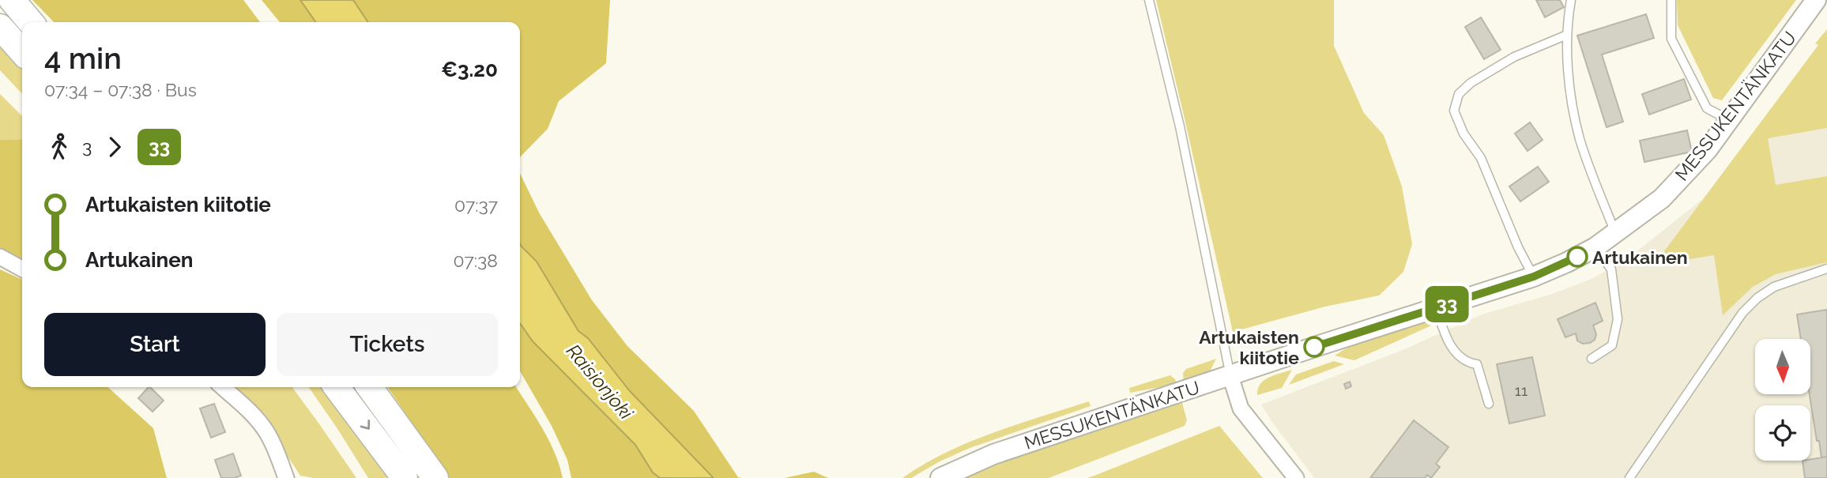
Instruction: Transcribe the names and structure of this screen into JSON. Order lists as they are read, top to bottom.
{
  "streets": {
    "street": ["MESSUKENTÄNKATU"]
  },
  "water": ["Raisionjoki"],
  "places": ["Artukainen", "Artukaisten kiitotie"],
  "lines": ["bus line 33"],
  "house_numbers": ["11"],
  "north": "bottom",
  "page": {
    "on_map": "33",
    "heading": ["4 min", "07:34 – 07:38 · Bus", "€3.20"],
    "legs": ["3", "33"],
    "list": [
      {
        "name": "Artukaisten kiitotie",
        "value": "07:37"
      },
      {
        "name": "Artukainen",
        "value": "07:38"
      }
    ],
    "buttons": ["Start", "Tickets"]
  }
}
